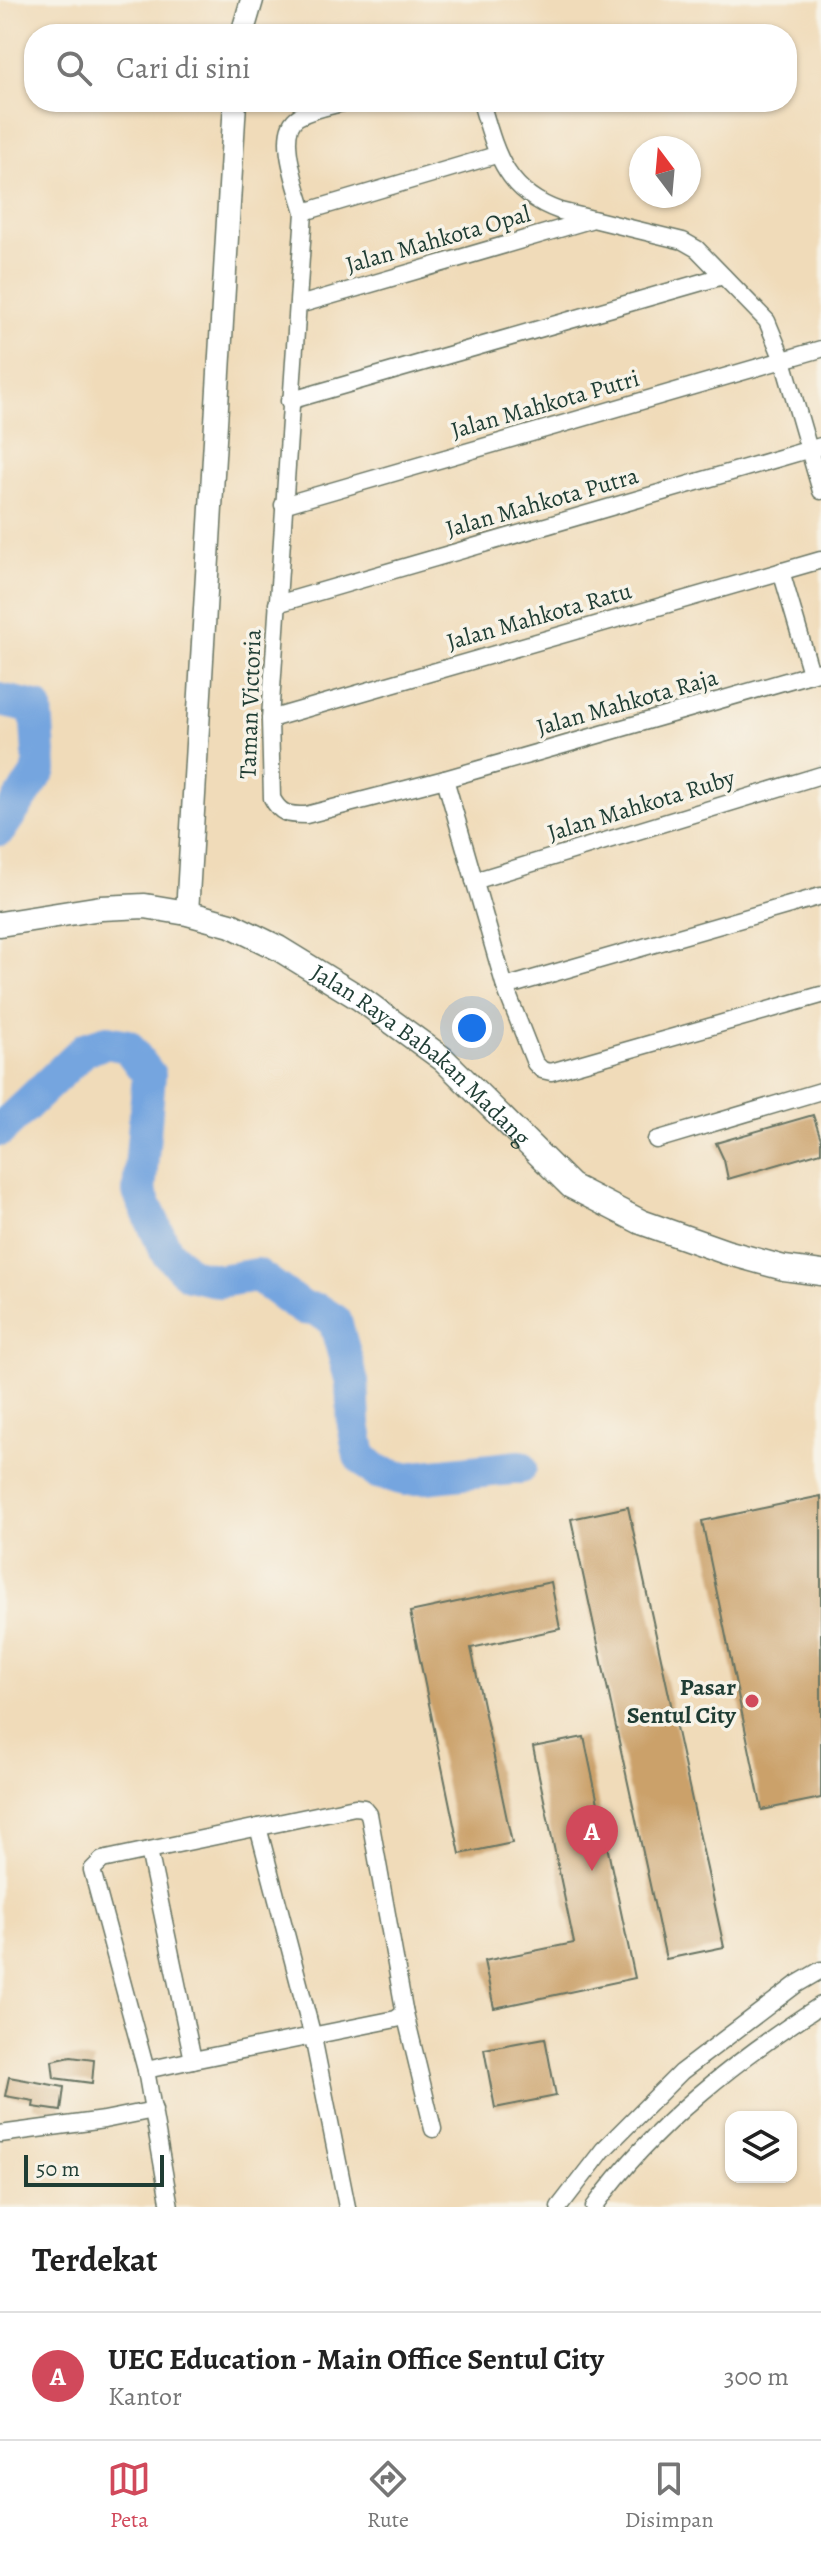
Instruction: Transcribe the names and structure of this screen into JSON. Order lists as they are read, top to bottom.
{
  "streets": {
    "main road": ["Jalan Raya Babakan Madang"],
    "street": [
      "Jalan Mahkota Opal",
      "Jalan Mahkota Putri",
      "Jalan Mahkota Putra",
      "Jalan Mahkota Ratu",
      "Jalan Mahkota Raja",
      "Taman Victoria",
      "Jalan Mahkota Ruby"
    ]
  },
  "crossings": [
    ["Jalan Mahkota Opal", "Taman Victoria"],
    ["Jalan Mahkota Putri", "Taman Victoria"],
    ["Jalan Mahkota Putra", "Taman Victoria"],
    ["Jalan Mahkota Ratu", "Taman Victoria"],
    ["Jalan Mahkota Raja", "Taman Victoria"]
  ],
  "places": ["Pasar Sentul City"],
  "scale_bar": "50 m",
  "north": "top",
  "page": {
    "search": "Cari di sini",
    "pins": "A",
    "scale": "50 m",
    "heading": "Terdekat",
    "list": [
      {
        "mark": "A",
        "name": "UEC Education - Main Office Sentul City",
        "note": "Kantor",
        "value": "300 m"
      }
    ],
    "nav": ["Peta", "Rute", "Disimpan"]
  }
}
